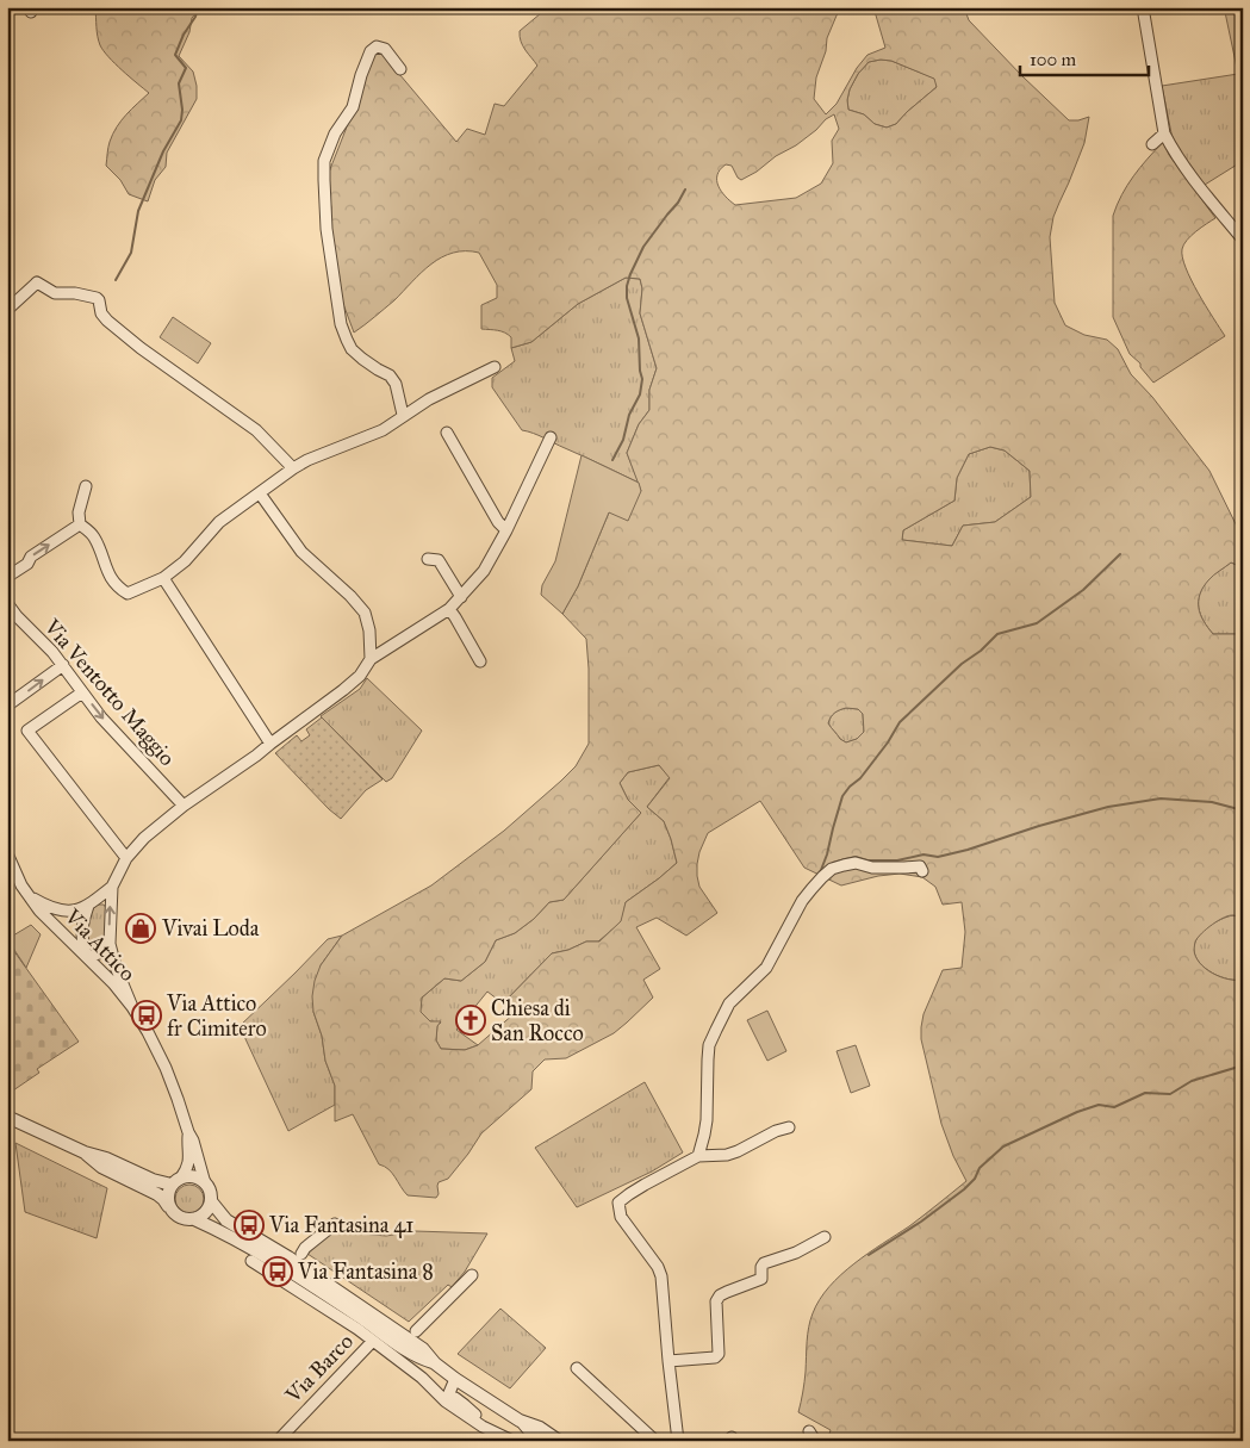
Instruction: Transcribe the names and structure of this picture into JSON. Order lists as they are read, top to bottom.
{
  "streets": {
    "street": ["Via Ventotto Maggio", "Via Attico", "Via Barco"]
  },
  "one_way": ["Via Ventotto Maggio"],
  "places": {
    "shop": ["Vivai Loda"],
    "bus stop": ["Via Attico fr Cimitero", "Via Fantasina 41", "Via Fantasina 8"],
    "church": ["Chiesa di San Rocco"]
  },
  "scale_bar": "100 m"
}
